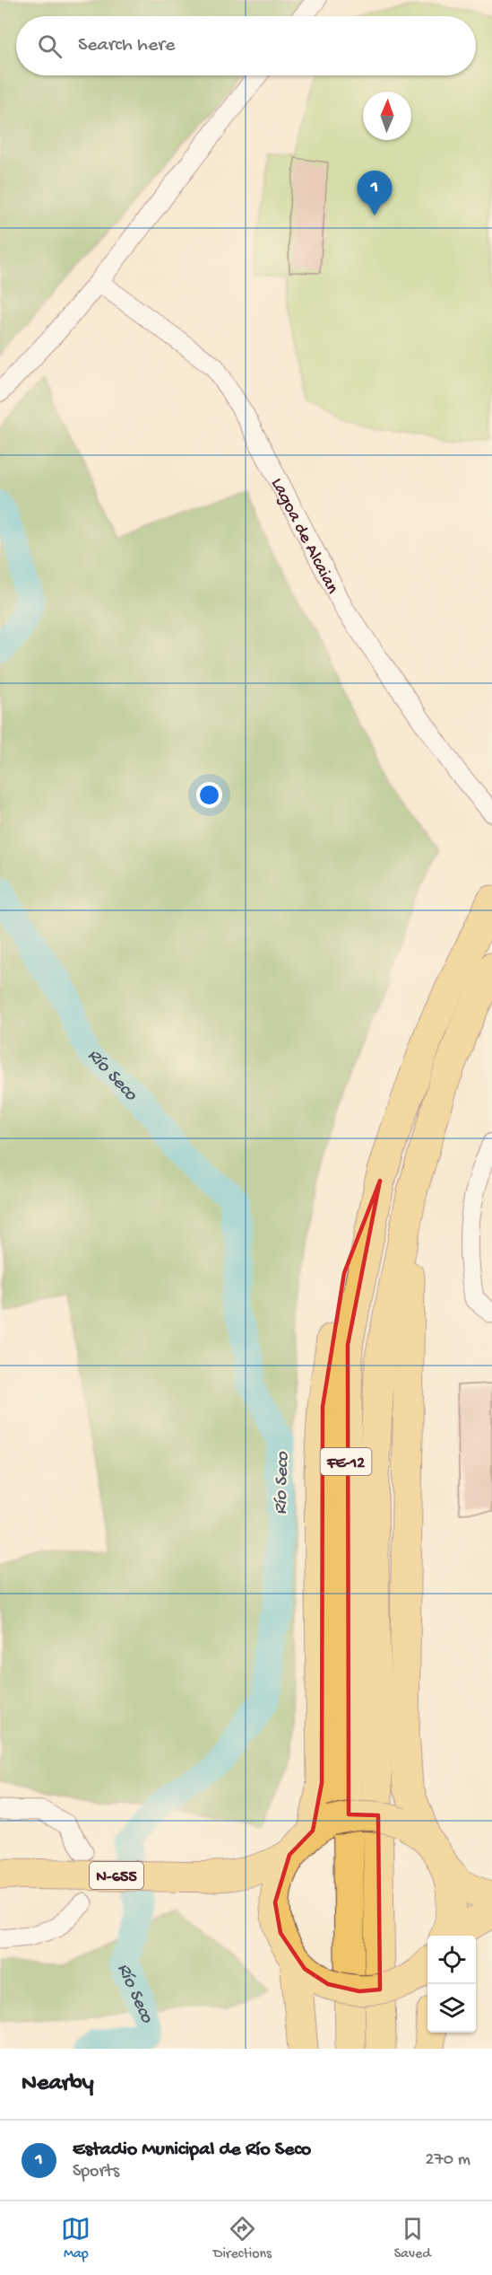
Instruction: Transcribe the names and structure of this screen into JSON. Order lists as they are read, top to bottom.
{
  "streets": {
    "main road": ["FE-12", "N-655"],
    "street": ["Lagoa de Alcaian"]
  },
  "water": ["Río Seco"],
  "north": "top",
  "page": {
    "search": "Search here",
    "pins": "1",
    "heading": "Nearby",
    "list": [
      {
        "mark": "1",
        "name": "Estadio Municipal de Río Seco",
        "note": "Sports",
        "value": "270 m"
      }
    ],
    "nav": ["Map", "Directions", "Saved"]
  }
}
